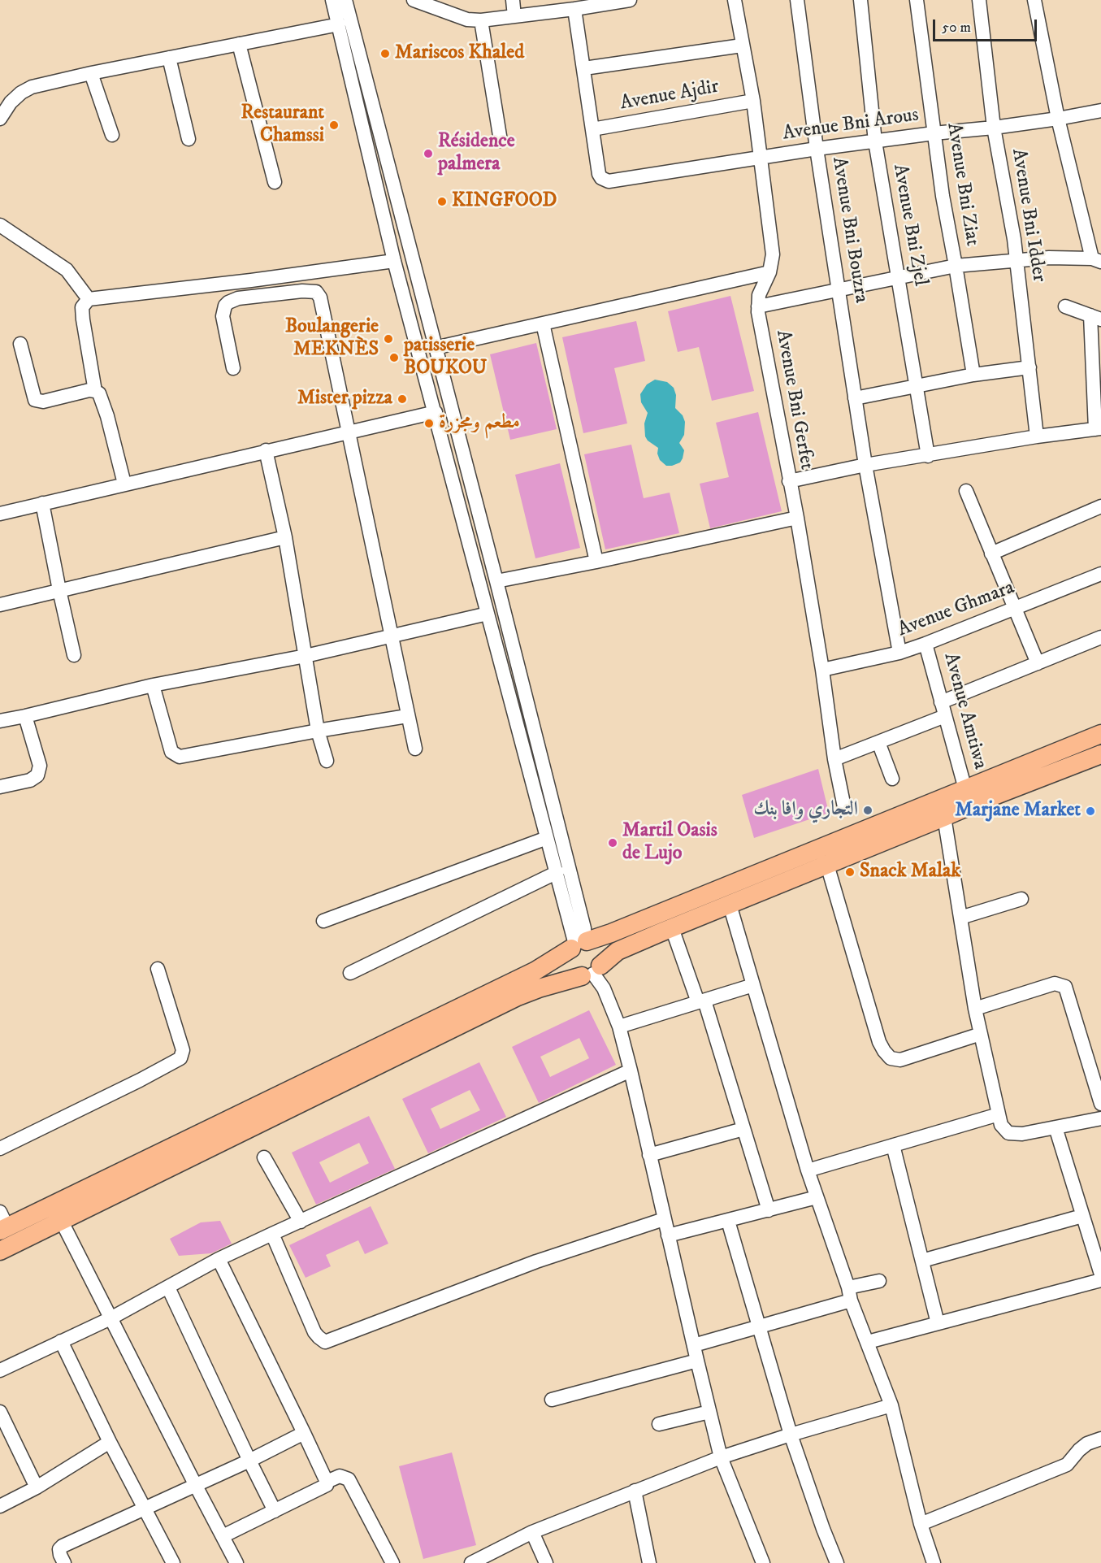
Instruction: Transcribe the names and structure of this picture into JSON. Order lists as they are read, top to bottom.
{
  "streets": {
    "street": [
      "Avenue Ajdir",
      "Avenue Bni Arous",
      "Avenue Bni Ziat",
      "Avenue Bni Idder",
      "Avenue Bni Zjel",
      "Avenue Bni Bouzra",
      "Avenue Bni Gerfet",
      "Avenue Ghmara",
      "Avenue Amtiwa"
    ]
  },
  "crossings": [
    ["Avenue Ajdir", "Avenue Bni Arous"],
    ["Avenue Ajdir", "Avenue Bni Gerfet"],
    ["Avenue Bni Arous", "Avenue Bni Ziat"],
    ["Avenue Bni Arous", "Avenue Bni Idder"],
    ["Avenue Bni Arous", "Avenue Bni Zjel"],
    ["Avenue Bni Arous", "Avenue Bni Bouzra"],
    ["Avenue Bni Arous", "Avenue Bni Gerfet"],
    ["Avenue Bni Bouzra", "Avenue Ghmara"],
    ["Avenue Bni Gerfet", "Avenue Ghmara"],
    ["Avenue Ghmara", "Avenue Amtiwa"]
  ],
  "places": [
    "Mariscos Khaled",
    "Restaurant Chamssi",
    "Résidence palmera",
    "KINGFOOD",
    "Boulangerie MEKNÈS",
    "patisserie BOUKOU",
    "Mister pizza",
    "مطعم ومجزرة",
    "التجاري وافا بنك",
    "Marjane Market",
    "Martil Oasis de Lujo",
    "Snack Malak"
  ],
  "scale_bar": "50 m"
}
